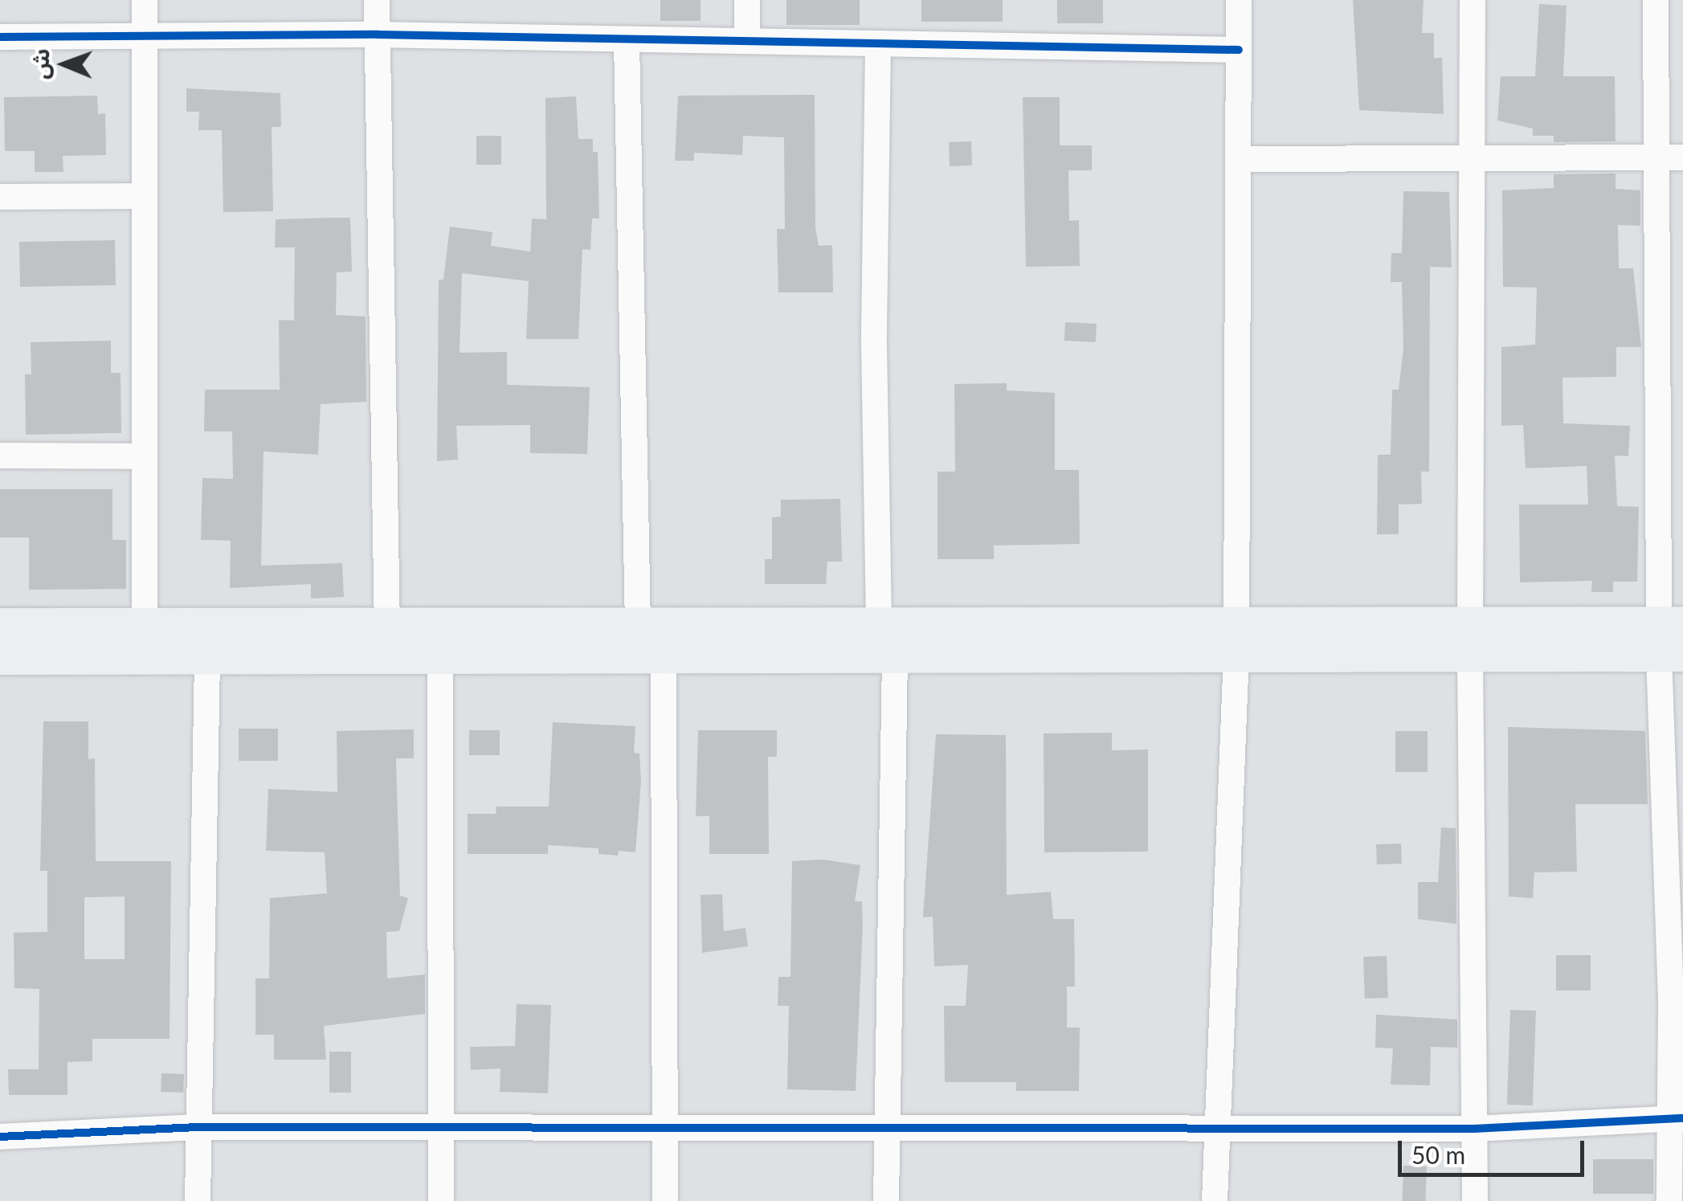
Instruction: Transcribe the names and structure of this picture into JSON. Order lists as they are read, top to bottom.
{
  "scale_bar": "50 m",
  "north": "left"
}
